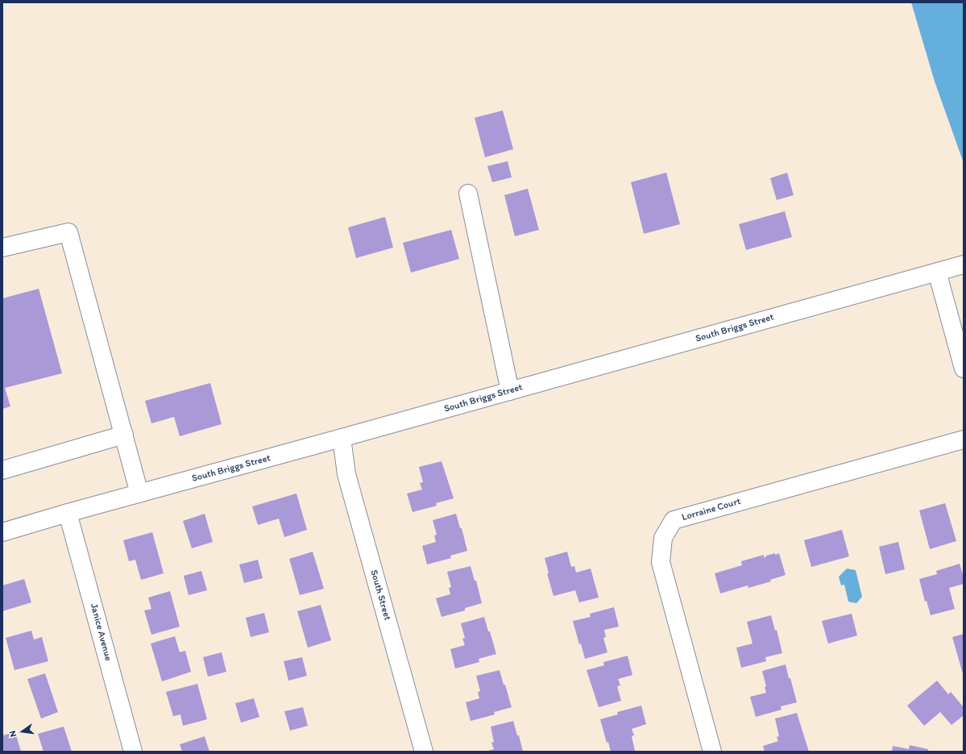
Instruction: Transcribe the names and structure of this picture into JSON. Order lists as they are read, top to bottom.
{
  "streets": {
    "street": [
      "South Briggs Street",
      "Lorraine Court",
      "South Street",
      "Janice Avenue"
    ]
  },
  "crossings": [
    ["South Briggs Street", "South Street"],
    ["South Briggs Street", "Janice Avenue"]
  ],
  "north": "left"
}
